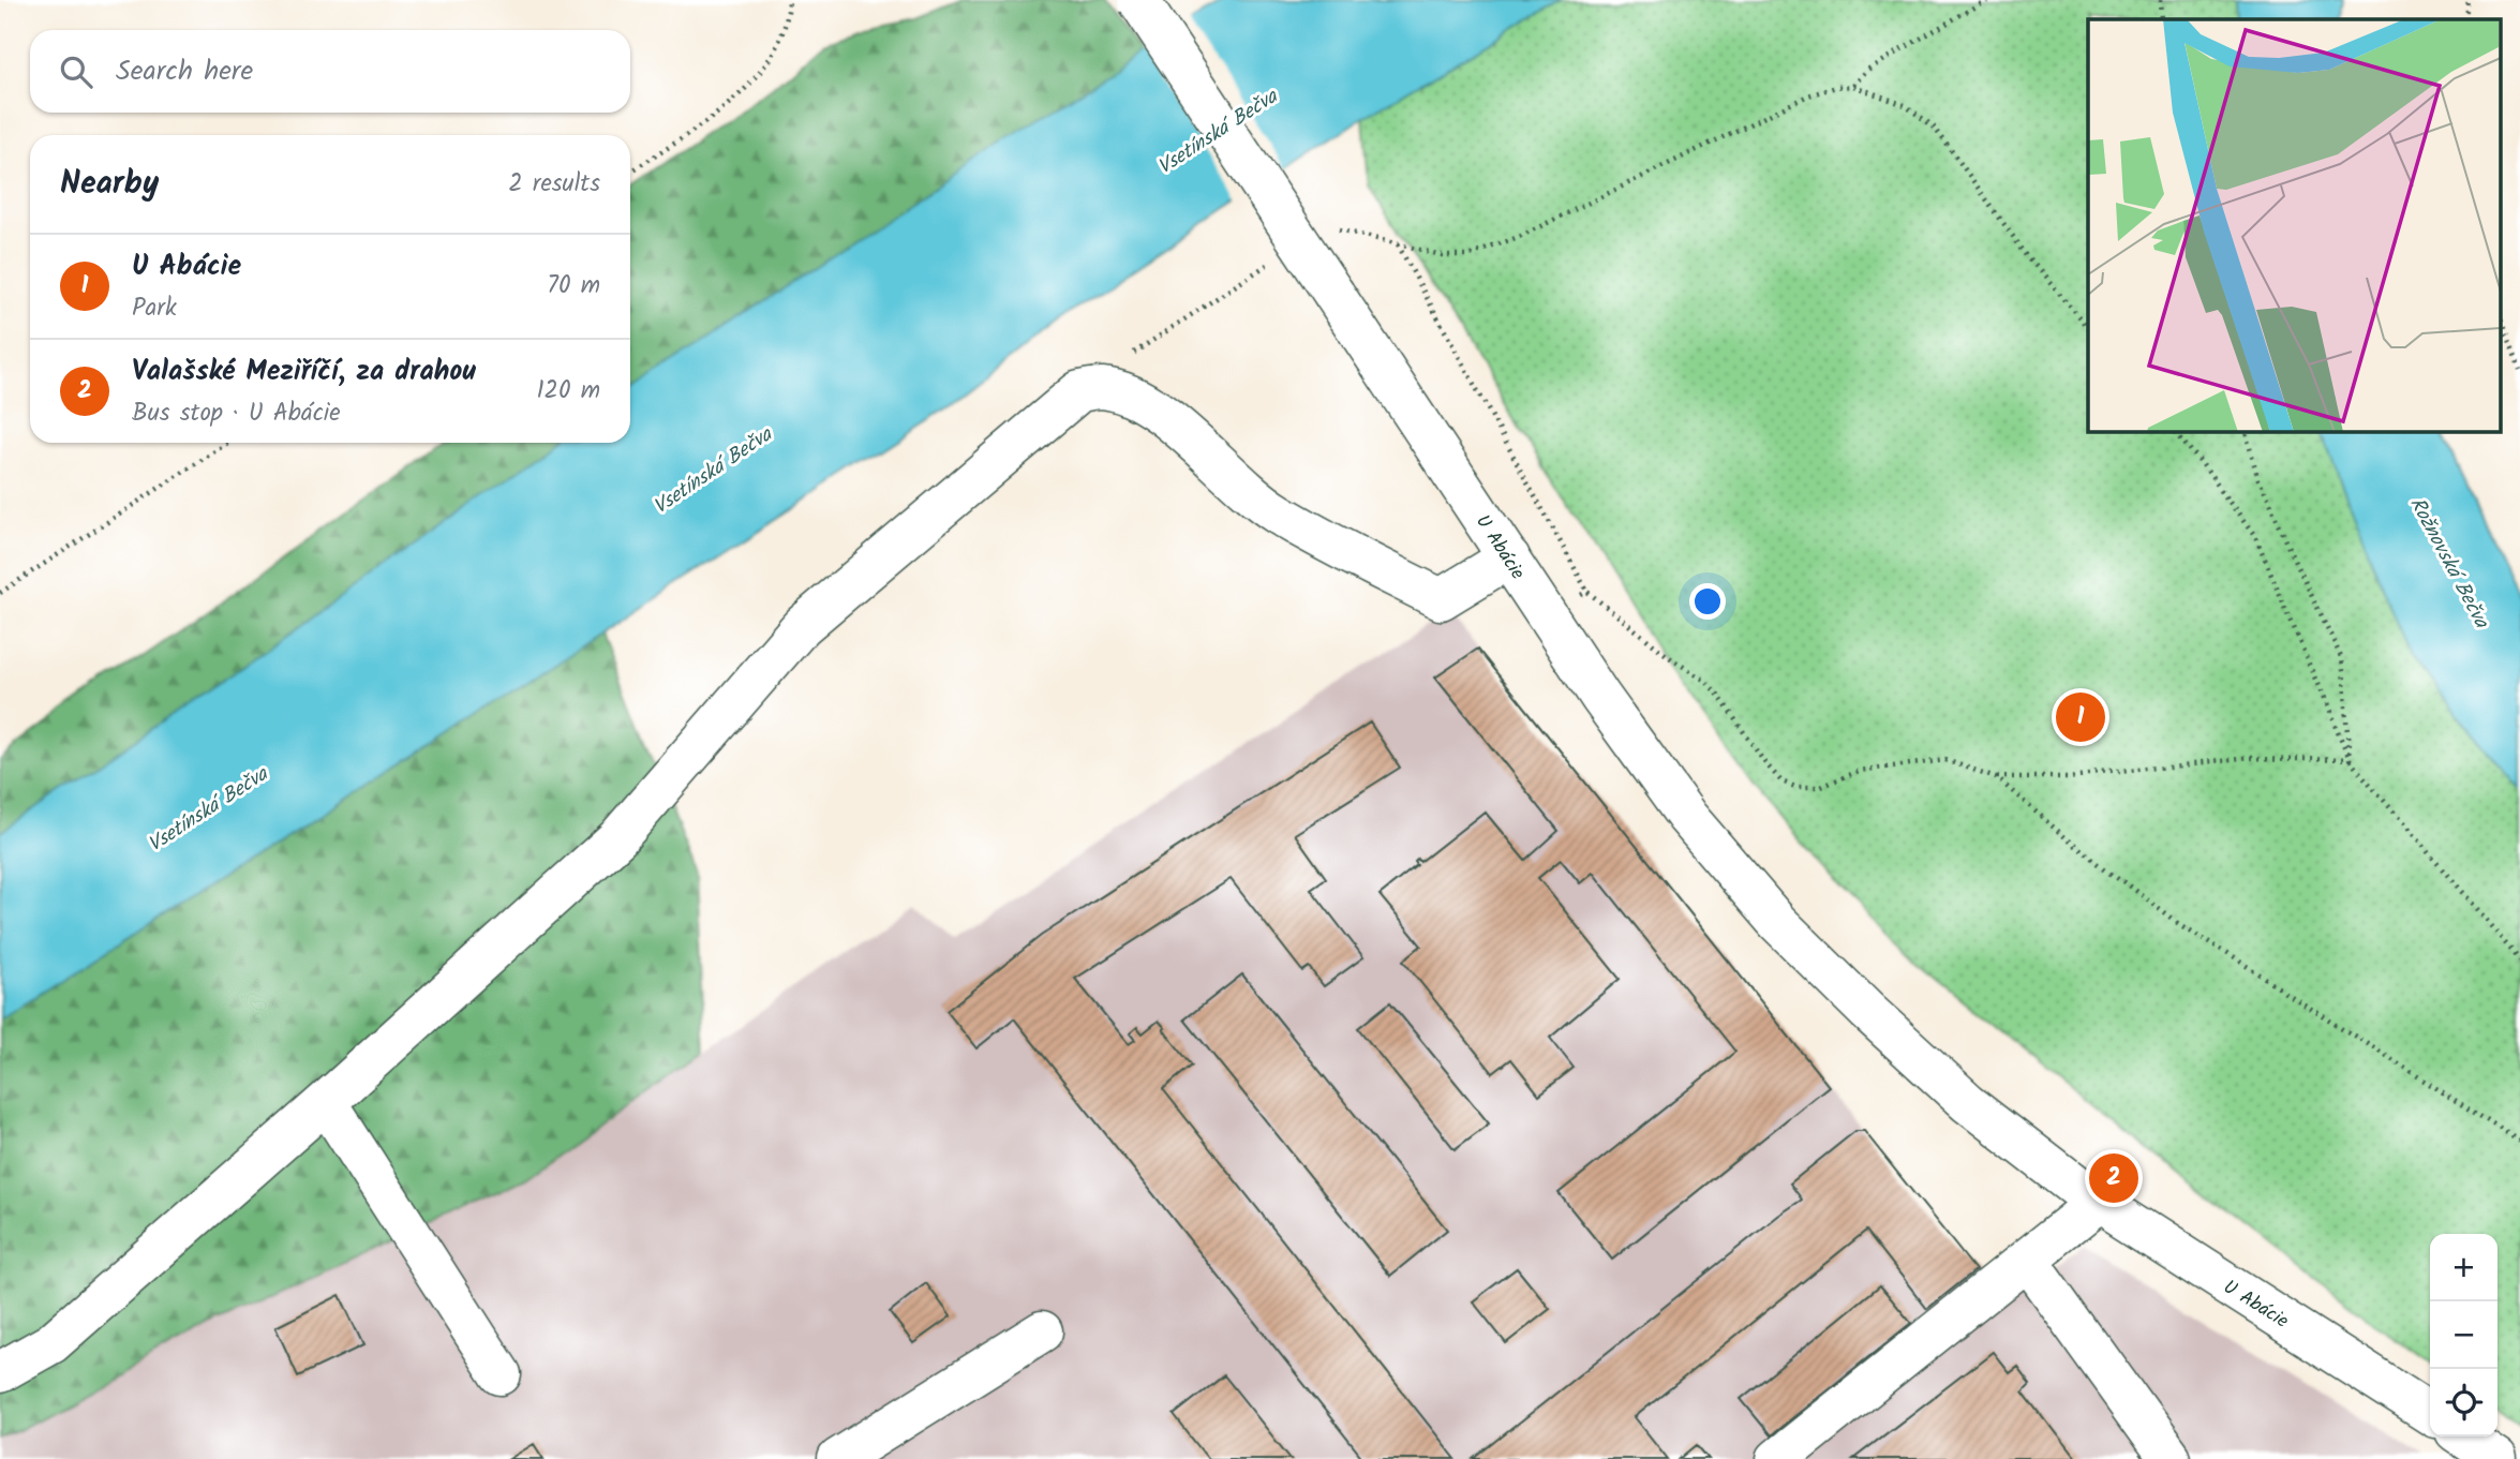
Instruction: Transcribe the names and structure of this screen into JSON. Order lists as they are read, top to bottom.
{
  "streets": {
    "main road": ["U Abácie"]
  },
  "water": ["Vsetínská Bečva", "Rožnovská Bečva"],
  "page": {
    "search": "Search here",
    "heading": ["Nearby", "2 results"],
    "list": [
      {
        "mark": "1",
        "name": "U Abácie",
        "note": "Park",
        "value": "70 m"
      },
      {
        "mark": "2",
        "name": "Valašské Meziříčí, za drahou",
        "note": "Bus stop · U Abácie",
        "value": "120 m"
      }
    ],
    "pins": ["1", "2"],
    "map_buttons": ["+", "−"]
  }
}
